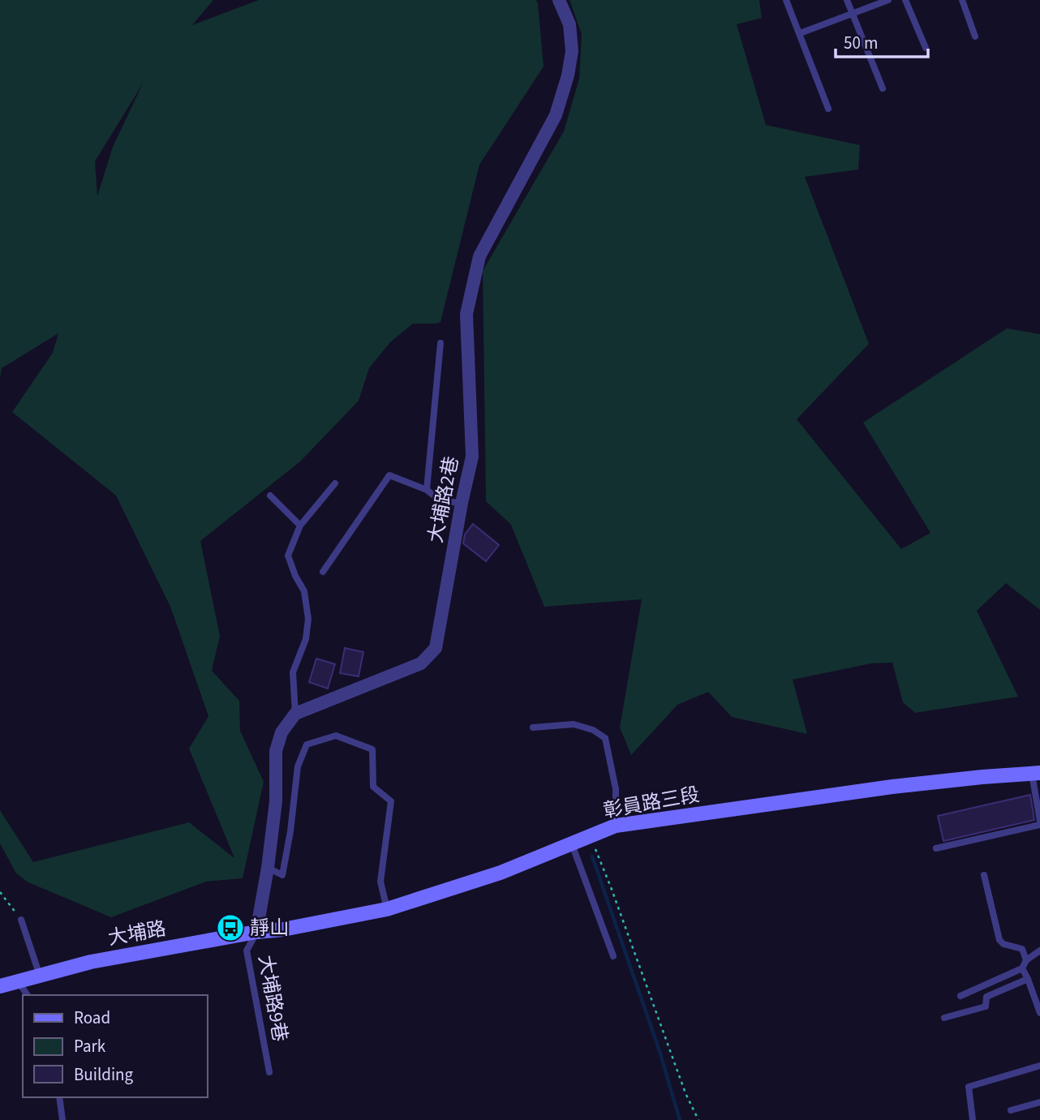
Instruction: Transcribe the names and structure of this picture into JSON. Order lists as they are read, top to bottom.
{
  "streets": {
    "main road": ["彰員路三段", "大埔路"],
    "street": ["大埔路2巷"],
    "lane": ["大埔路9巷"]
  },
  "crossings": [
    ["彰員路三段", "大埔路"],
    ["大埔路", "大埔路9巷"]
  ],
  "places": {
    "bus stop": ["靜山"]
  },
  "legend": ["Road", "Park", "Building"],
  "scale_bar": "50 m"
}
